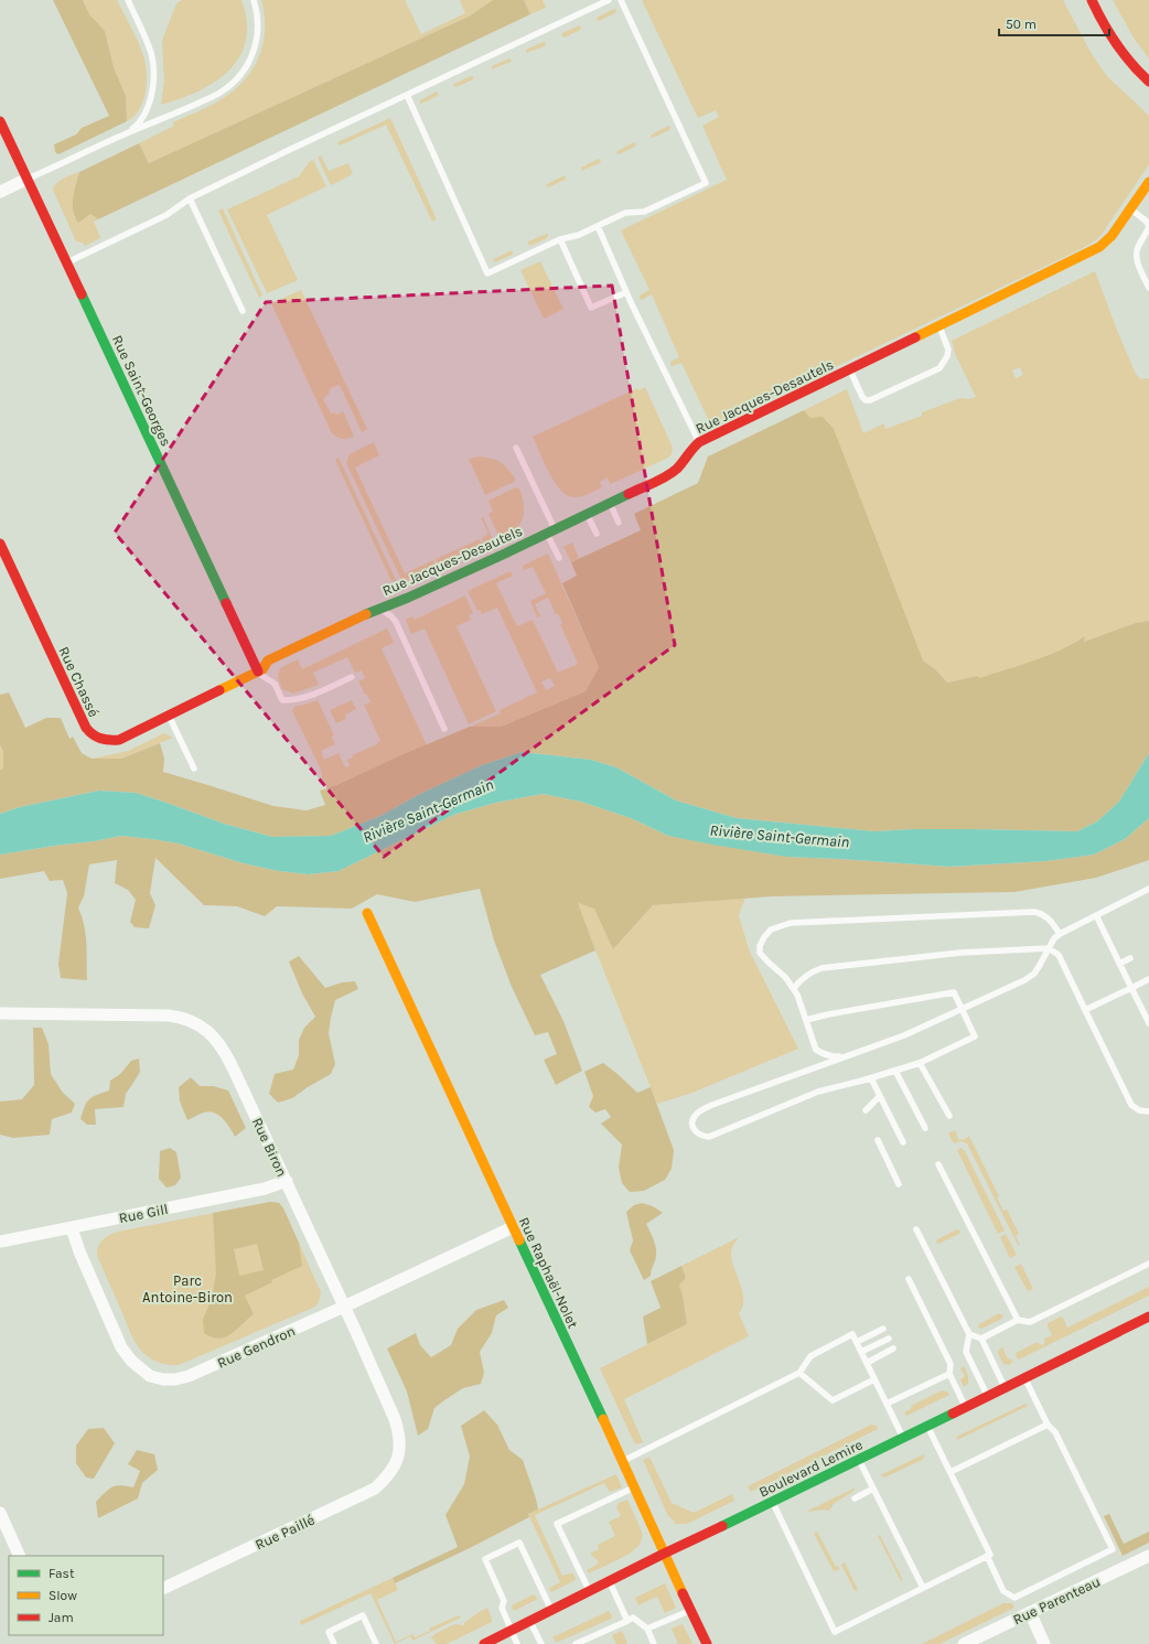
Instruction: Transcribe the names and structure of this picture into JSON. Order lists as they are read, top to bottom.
{
  "streets": {
    "street": [
      "Rue Saint-Georges",
      "Rue Jacques-Desautels",
      "Rue Chassé",
      "Rue Biron",
      "Rue Gill",
      "Rue Raphaël-Nolet",
      "Rue Gendron",
      "Boulevard Lemire",
      "Rue Paillé",
      "Rue Parenteau"
    ]
  },
  "crossings": [
    ["Rue Saint-Georges", "Rue Jacques-Desautels"],
    ["Rue Saint-Georges", "Rue Chassé"],
    ["Rue Jacques-Desautels", "Rue Chassé"],
    ["Rue Biron", "Rue Gill"],
    ["Rue Biron", "Rue Gendron"],
    ["Rue Biron", "Rue Paillé"],
    ["Rue Gill", "Rue Gendron"],
    ["Rue Raphaël-Nolet", "Rue Gendron"],
    ["Rue Raphaël-Nolet", "Boulevard Lemire"]
  ],
  "water": ["Rivière Saint-Germain"],
  "parks": ["Parc Antoine-Biron"],
  "legend": ["Fast", "Slow", "Jam"],
  "scale_bar": "50 m"
}
